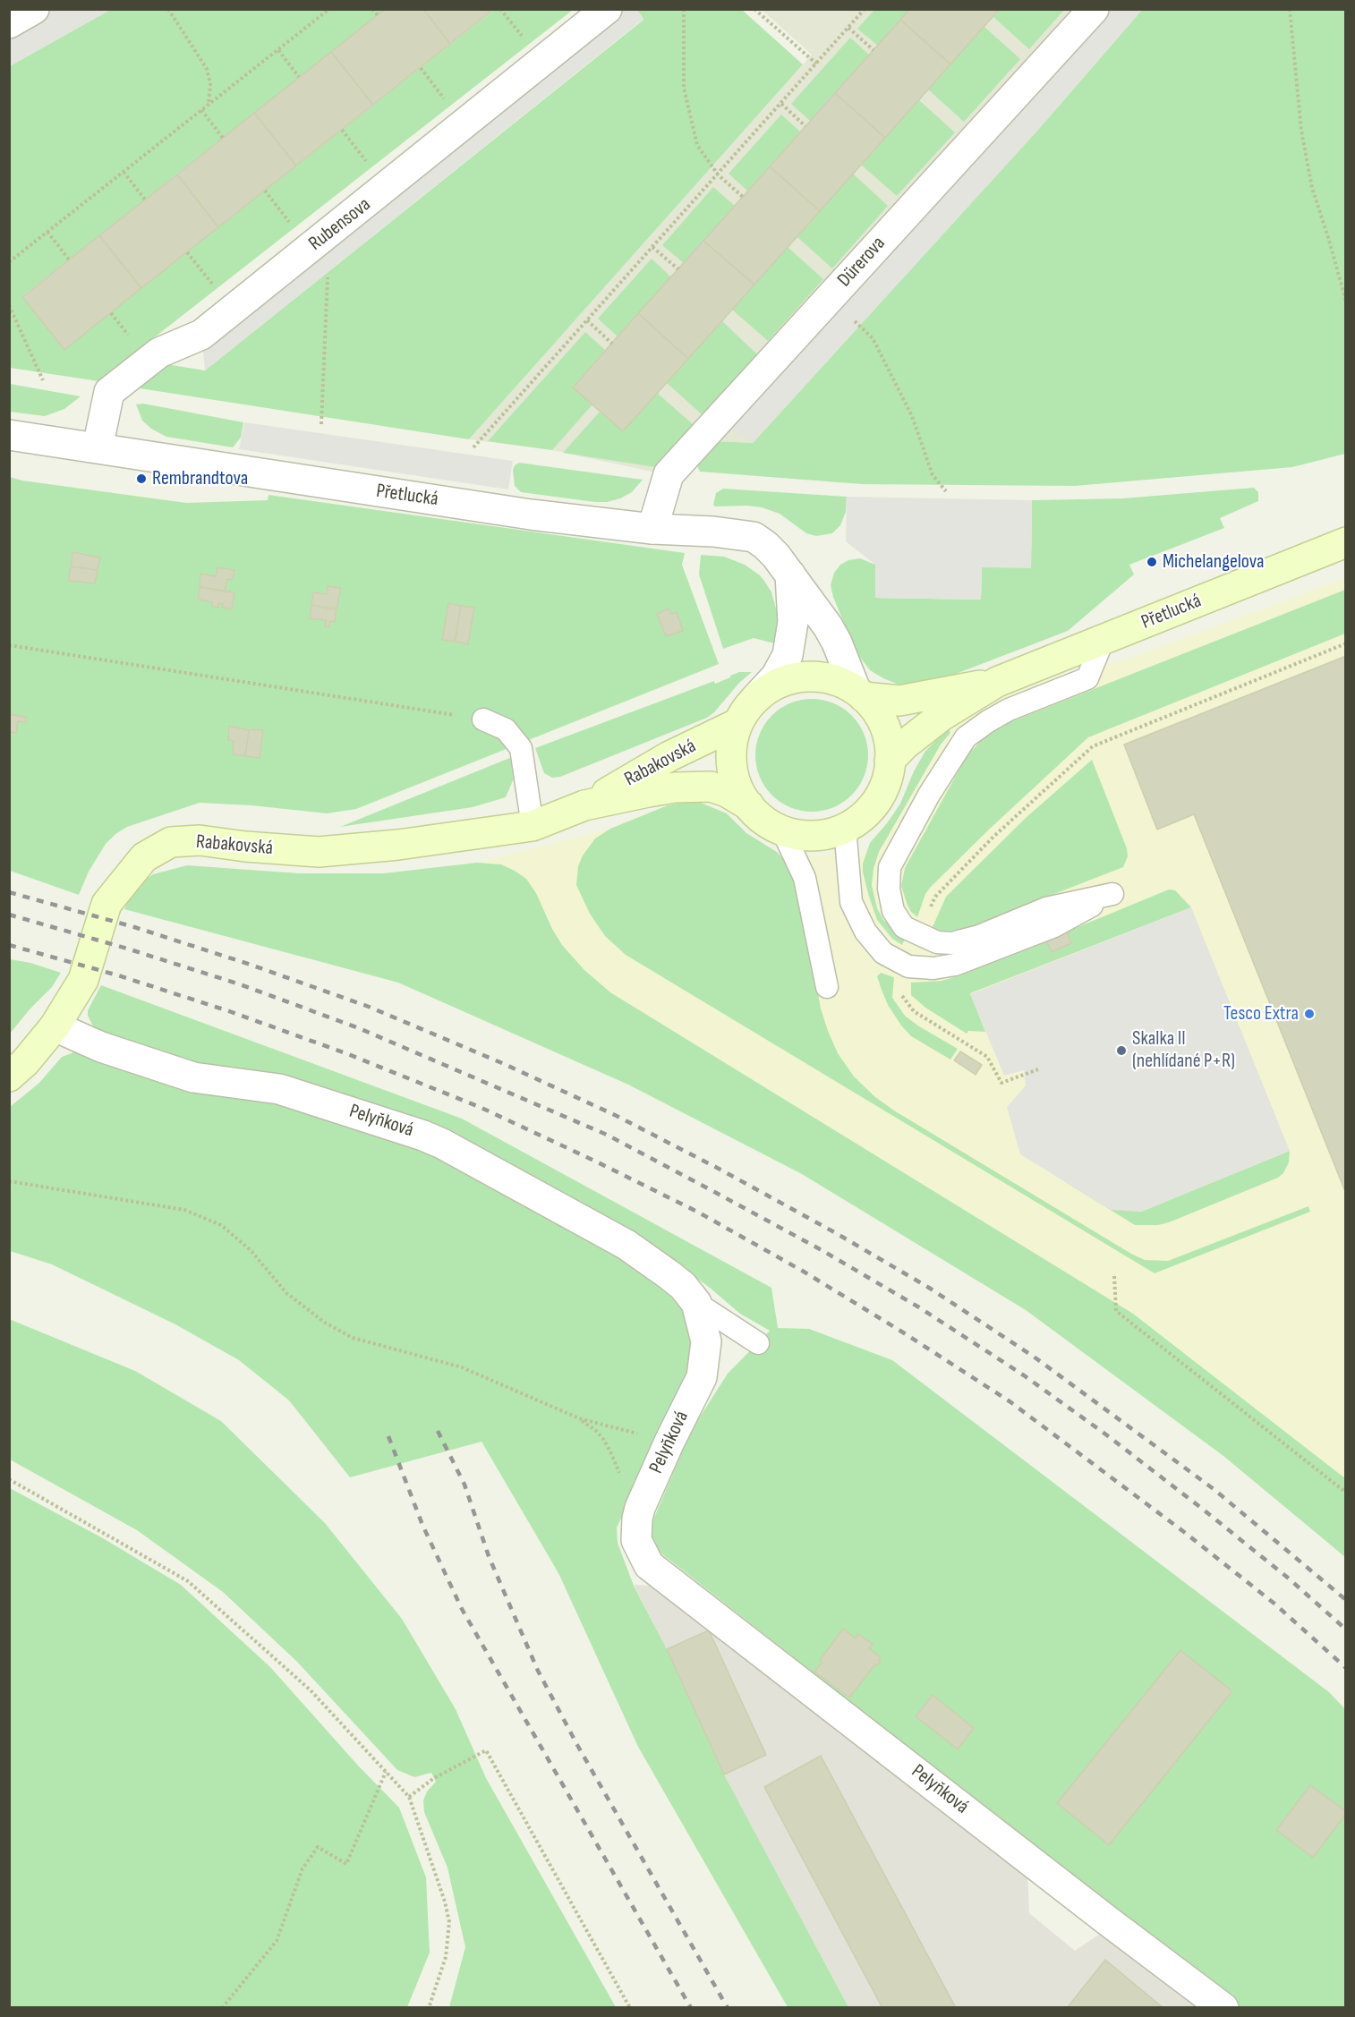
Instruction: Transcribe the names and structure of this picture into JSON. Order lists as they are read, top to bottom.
{
  "streets": {
    "main road": ["Přetlucká", "Rabakovská"],
    "street": ["Rubensova", "Dürerova", "Pelyňková"]
  },
  "crossings": [
    ["Rubensova", "Přetlucká"],
    ["Dürerova", "Přetlucká"],
    ["Přetlucká", "Rabakovská"],
    ["Rabakovská", "Pelyňková"]
  ],
  "places": [
    "Rembrandtova",
    "Michelangelova",
    "Tesco Extra",
    "Skalka II (nehlídané P+R)"
  ]
}
